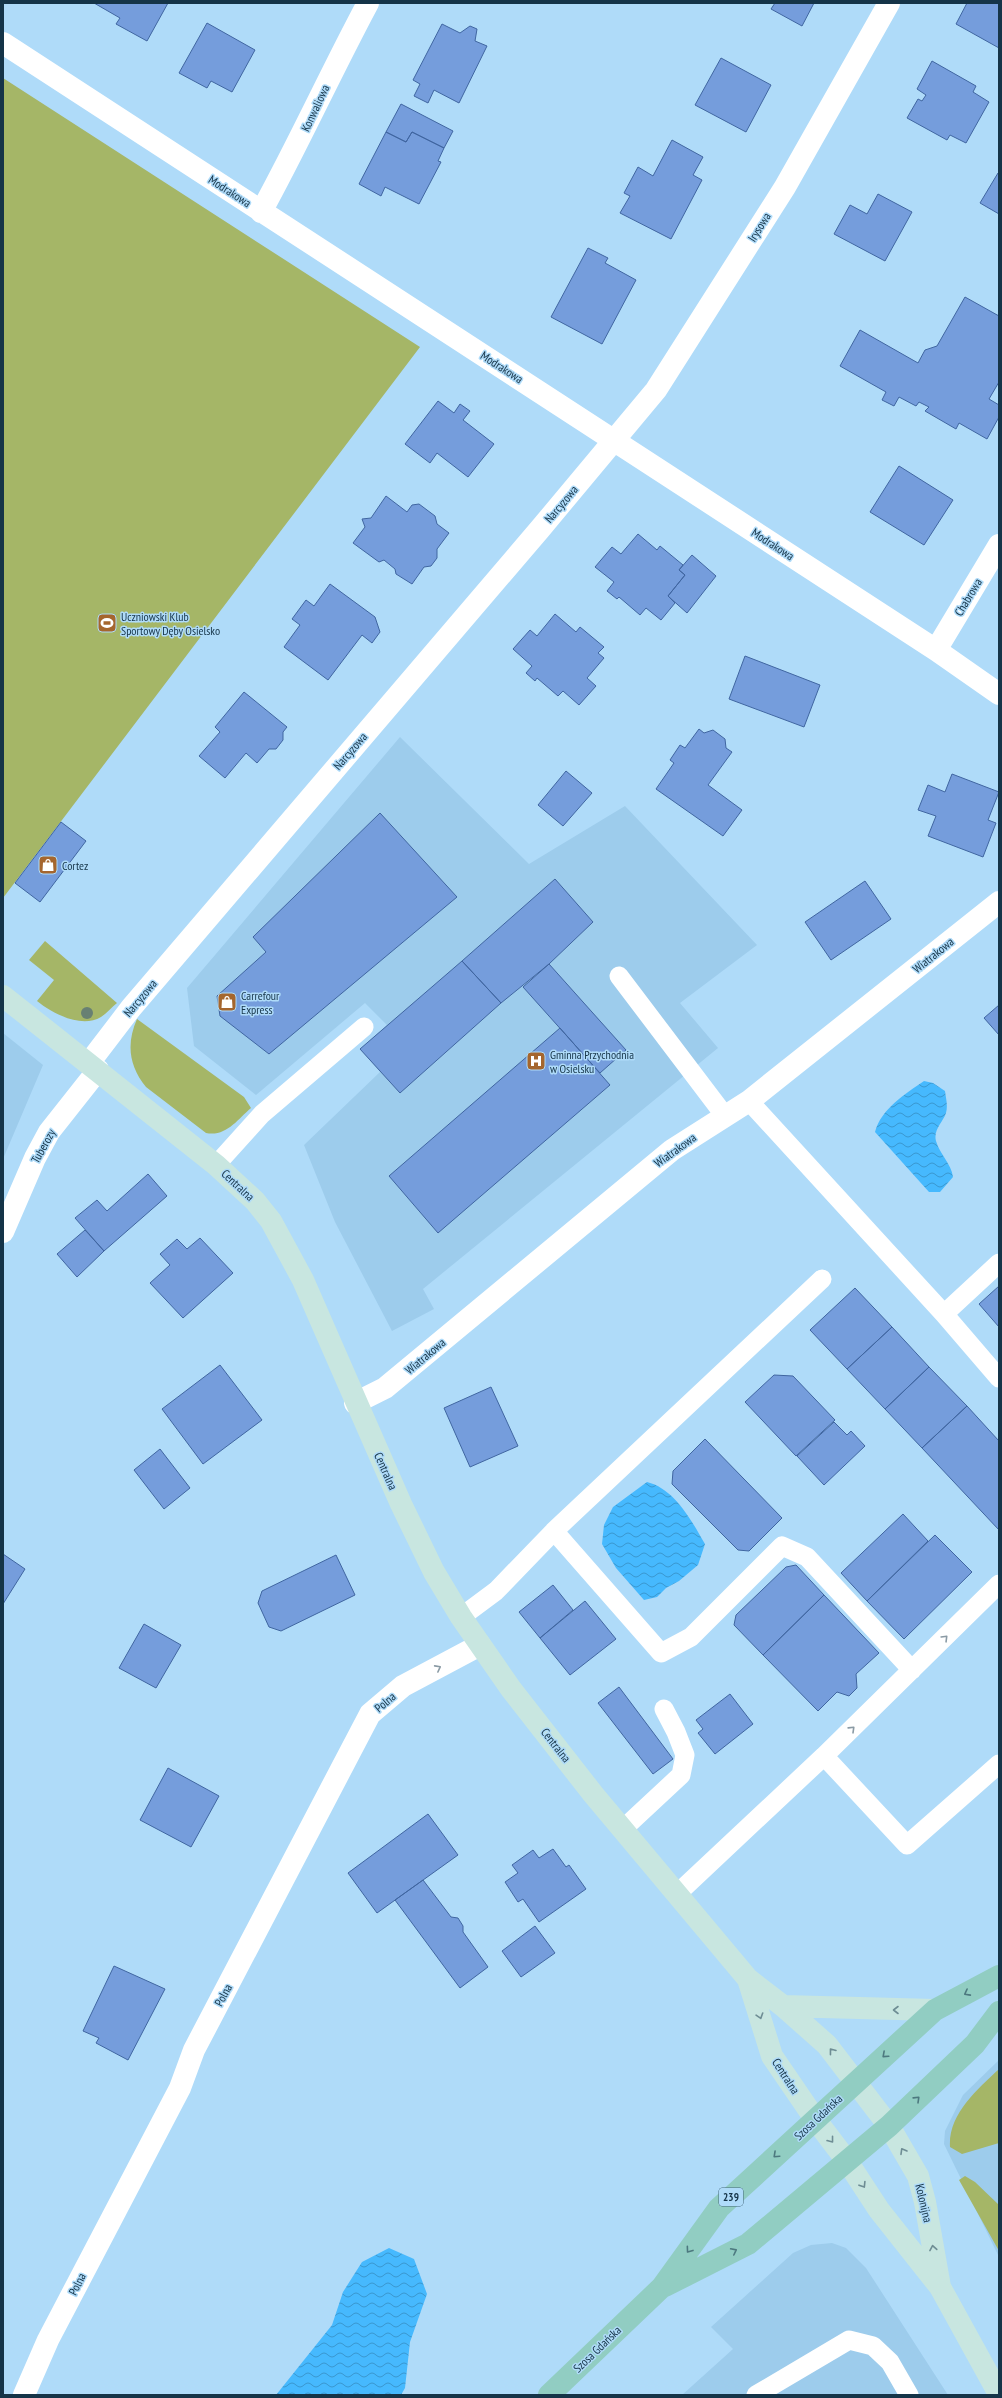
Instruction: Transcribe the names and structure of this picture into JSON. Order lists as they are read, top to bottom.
{
  "streets": {
    "main road": ["Szosa Gdańska", "239"],
    "street": [
      "Konwaliowa",
      "Modrakowa",
      "Irysowa",
      "Narcyzowa",
      "Chabrowa",
      "Wiatrakowa",
      "Tuberozy",
      "Centralna",
      "Polna",
      "Kolonijna"
    ]
  },
  "crossings": [
    ["Konwaliowa", "Modrakowa"],
    ["Modrakowa", "Irysowa"],
    ["Modrakowa", "Narcyzowa"],
    ["Modrakowa", "Chabrowa"],
    ["Irysowa", "Narcyzowa"],
    ["Narcyzowa", "Tuberozy"],
    ["Narcyzowa", "Centralna"],
    ["Wiatrakowa", "Centralna"],
    ["Tuberozy", "Centralna"],
    ["Centralna", "Polna"],
    ["Centralna", "Szosa Gdańska"],
    ["Centralna", "Kolonijna"],
    ["Szosa Gdańska", "Kolonijna"]
  ],
  "one_way": ["Polna"],
  "places": {
    "sports": ["Uczniowski Klub Sportowy Dęby Osielsko"],
    "shop": ["Cortez", "Carrefour Express"],
    "hospital": ["Gminna Przychodnia w Osielsku"]
  }
}
